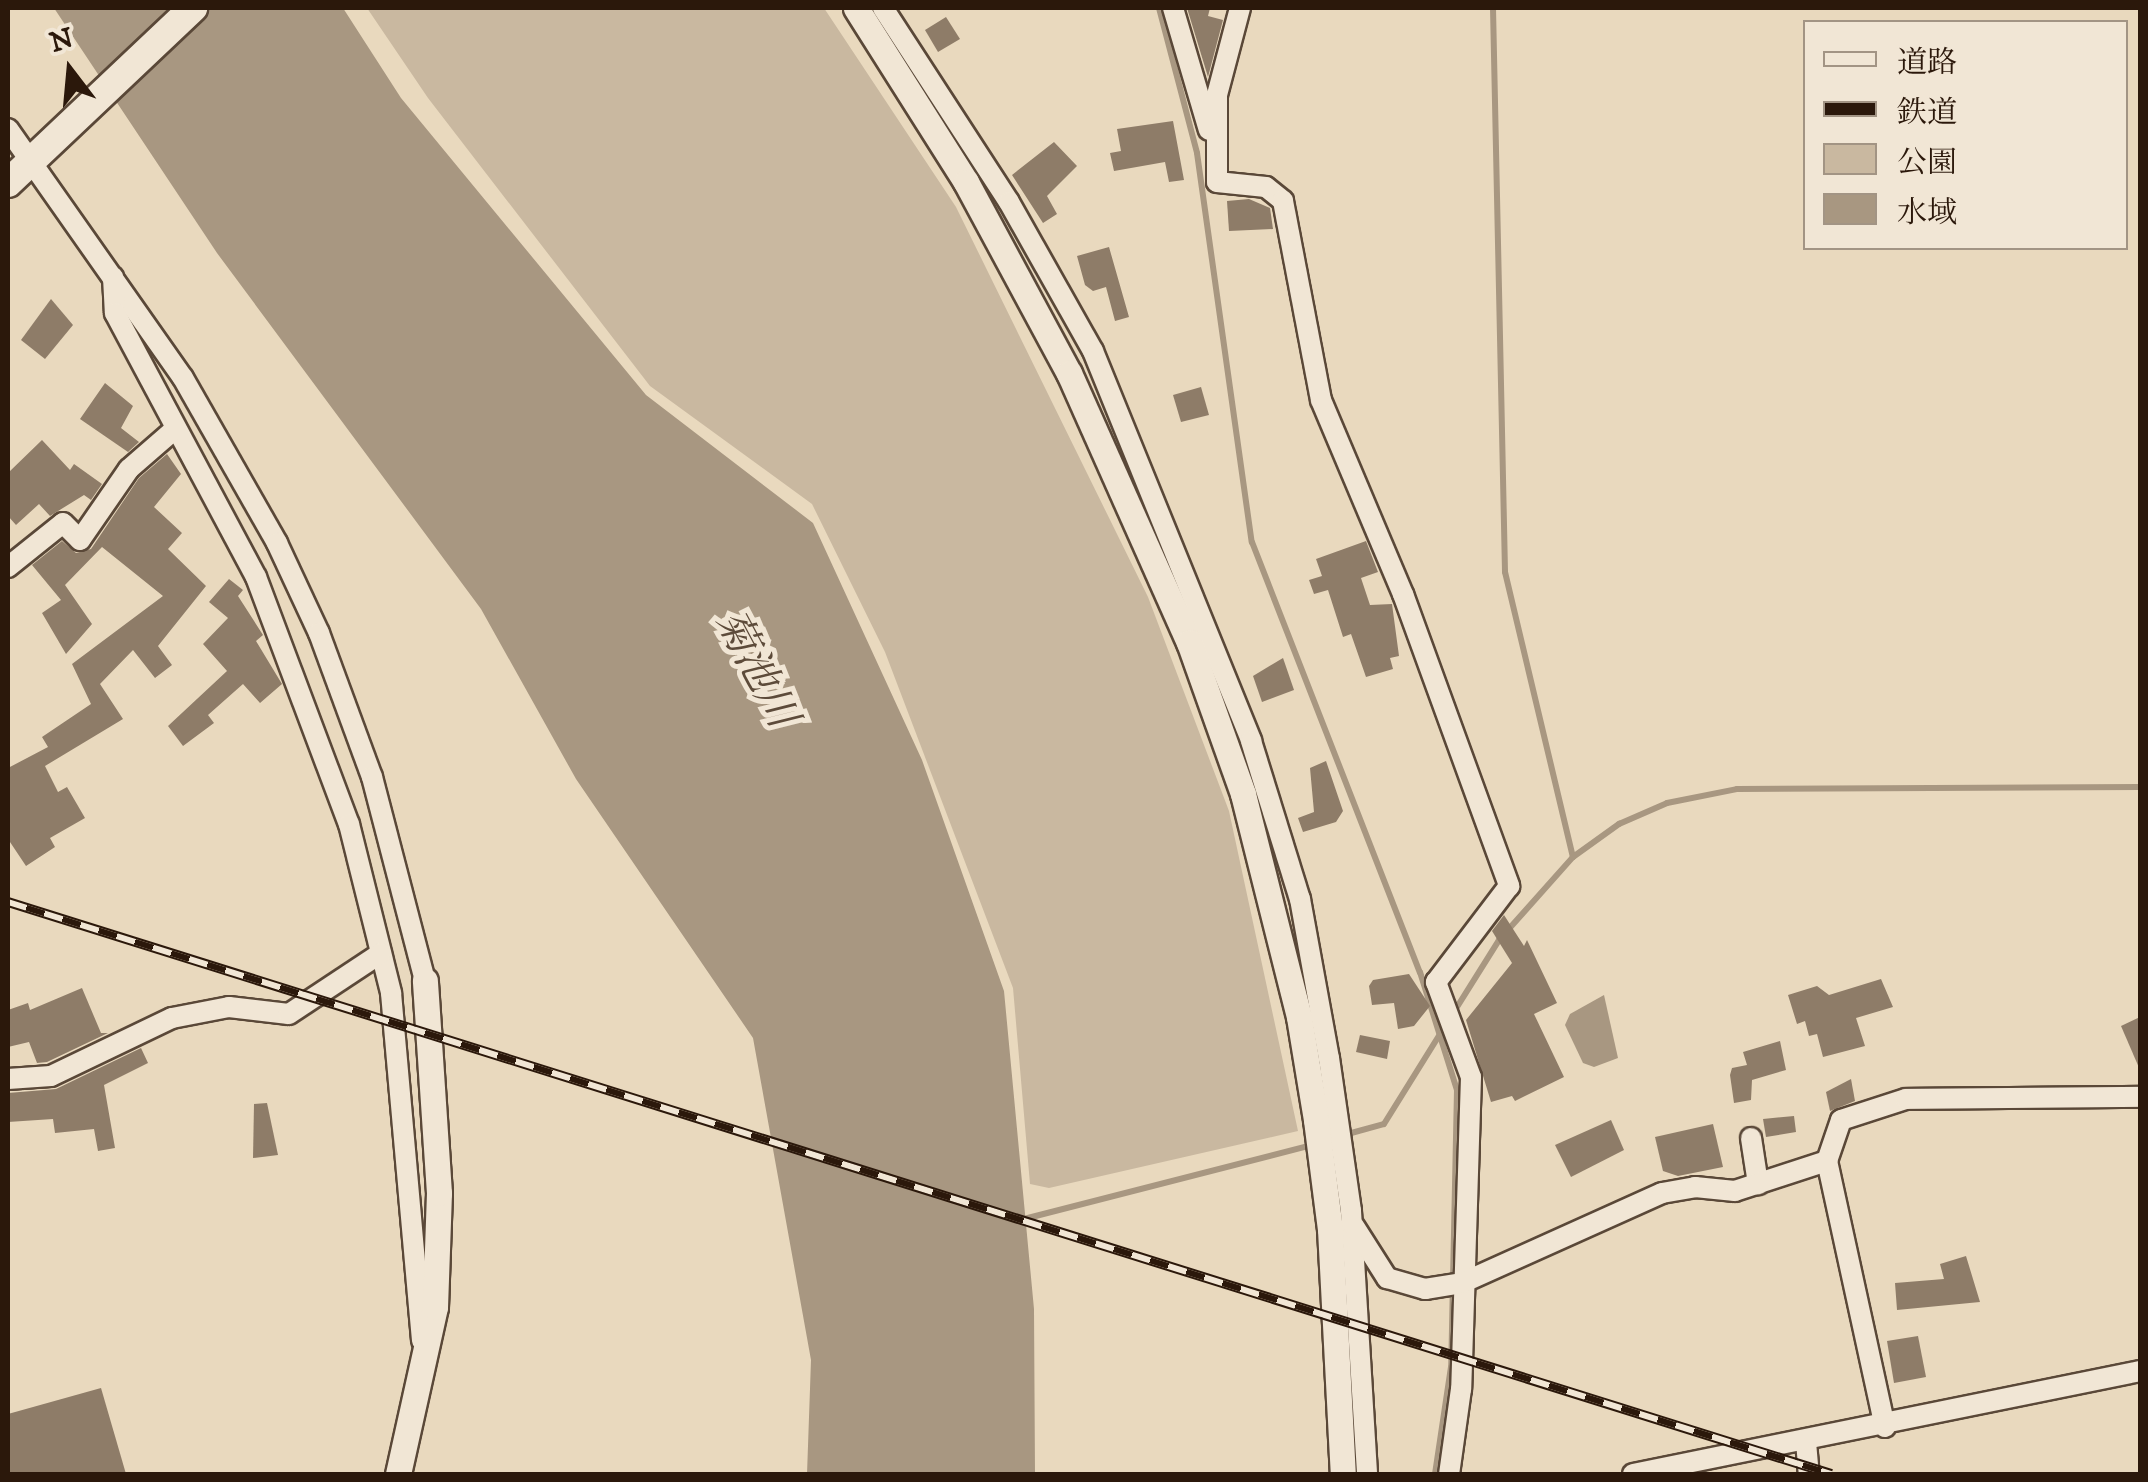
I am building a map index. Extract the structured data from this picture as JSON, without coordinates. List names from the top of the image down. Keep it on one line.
{"water":["菊池川"],"legend":["道路","鉄道","公園","水域"],"north":"top"}
